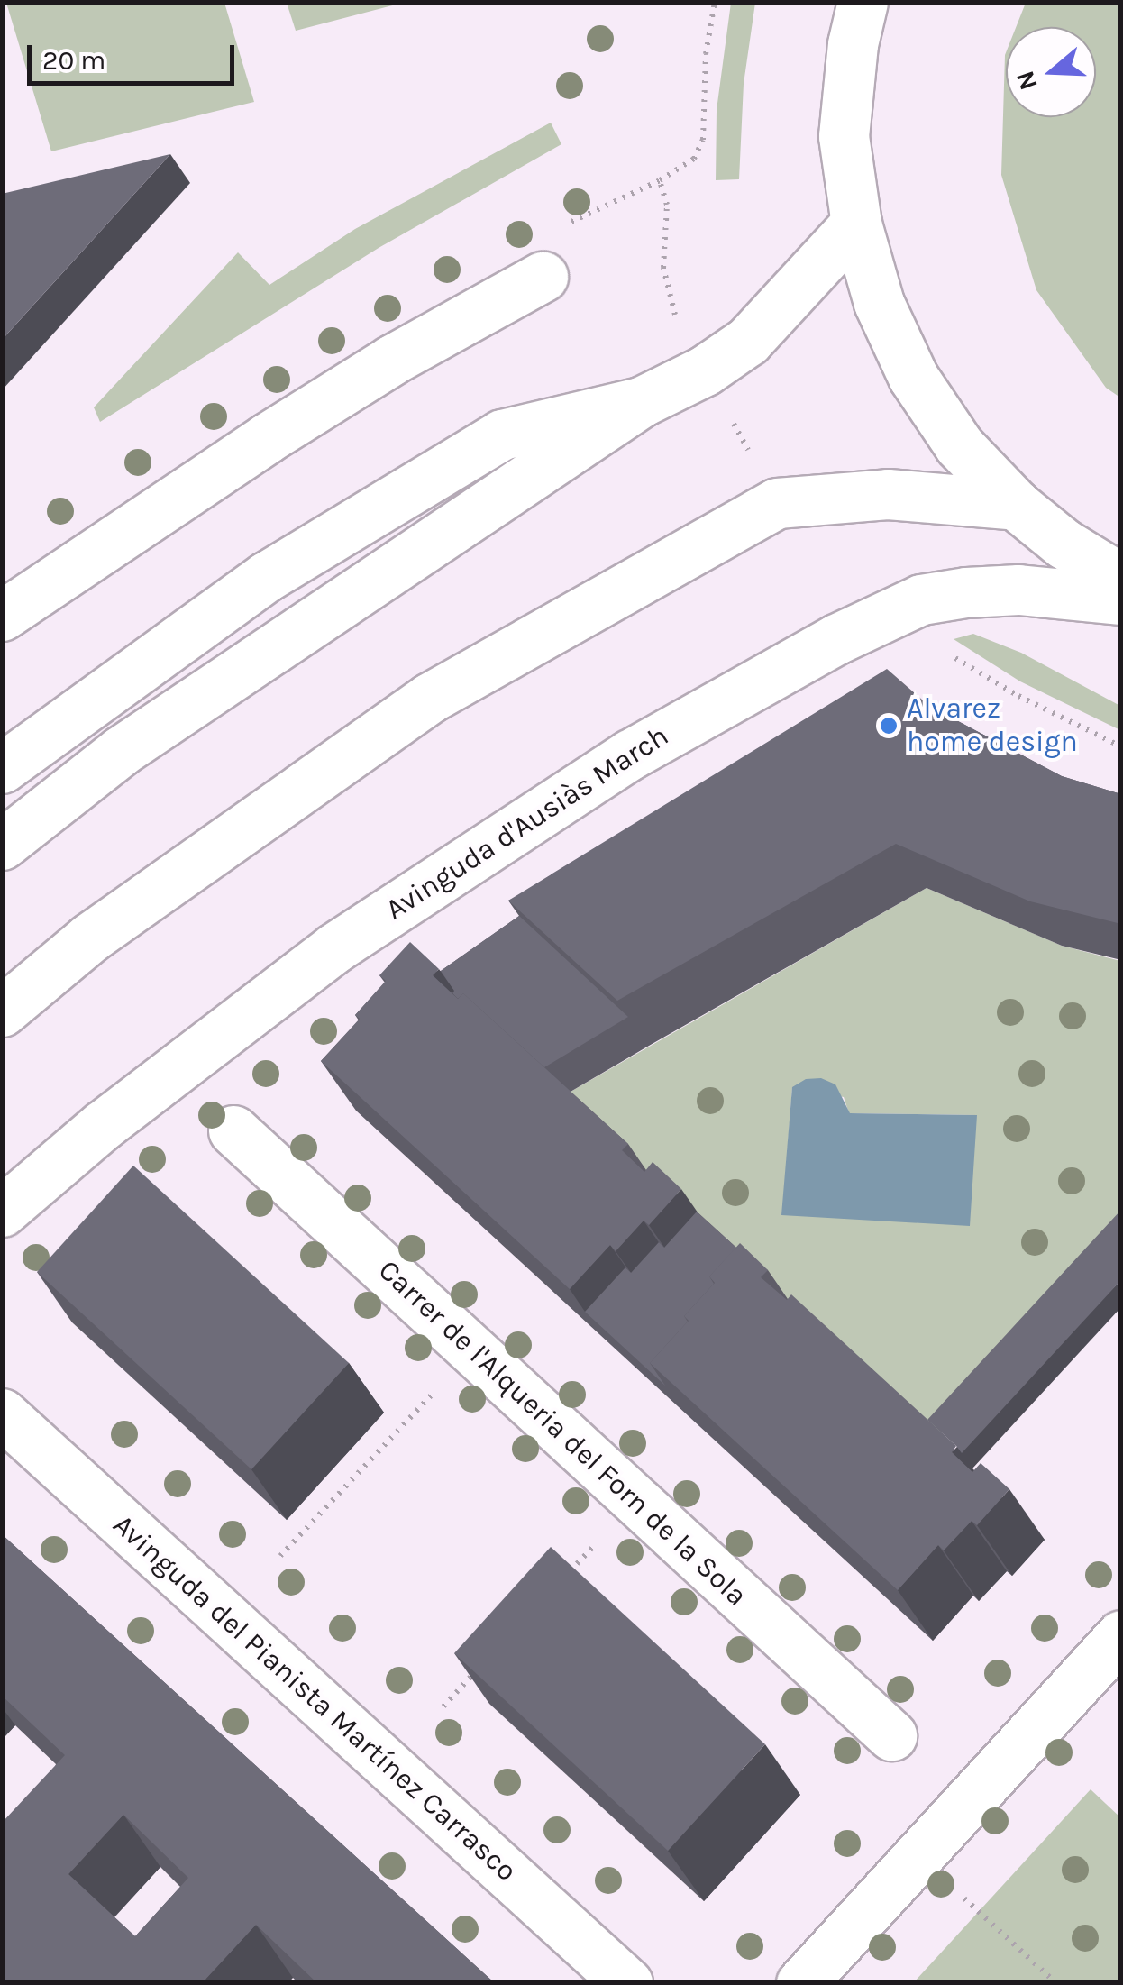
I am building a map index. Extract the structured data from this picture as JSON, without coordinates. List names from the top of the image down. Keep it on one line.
{"streets":{"main road":["Avinguda d'Ausiàs March","Carrer de l'Alqueria del Forn de la Sola","Avinguda del Pianista Martínez Carrasco"]},"places":["Alvarez home design"],"scale_bar":"20 m","north":"left"}
